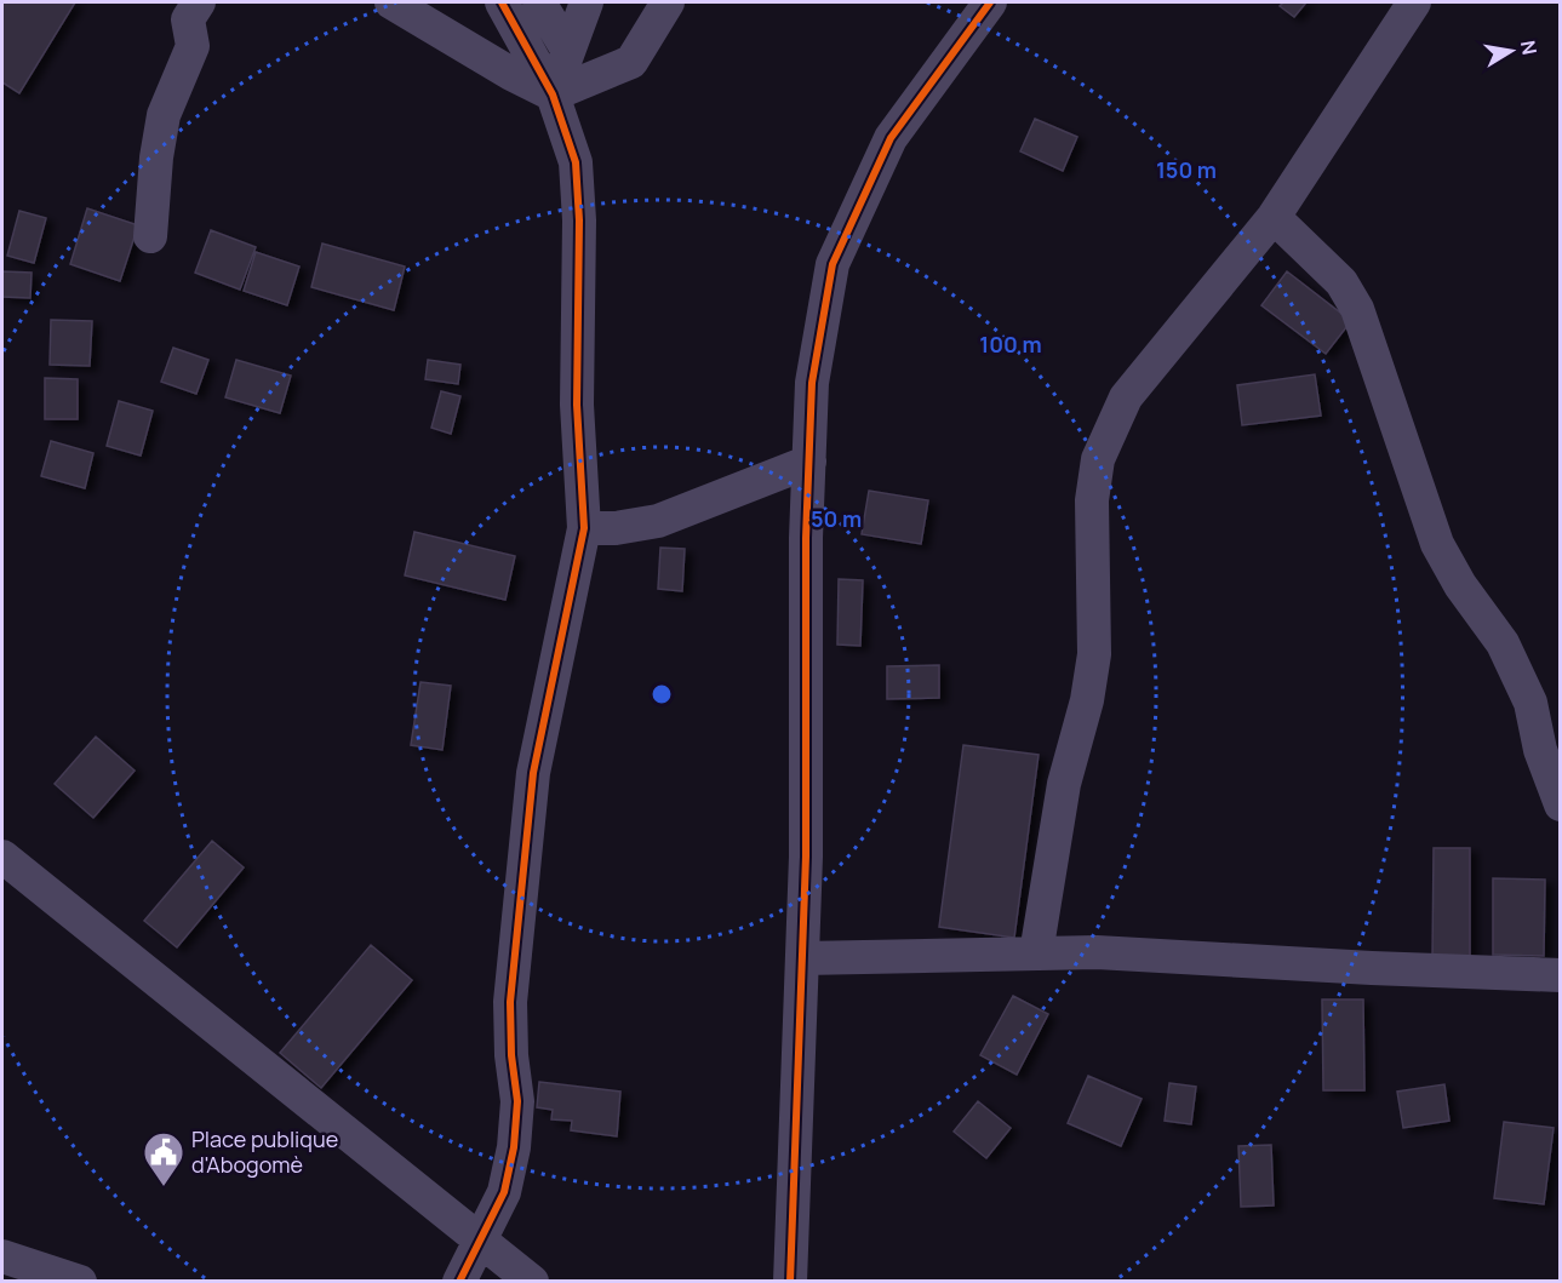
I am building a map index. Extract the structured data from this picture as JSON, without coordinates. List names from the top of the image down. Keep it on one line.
{"places":{"public building":["Place publique d'Abogomè"]},"north":"right","rings":["150 m","100 m","50 m"]}
